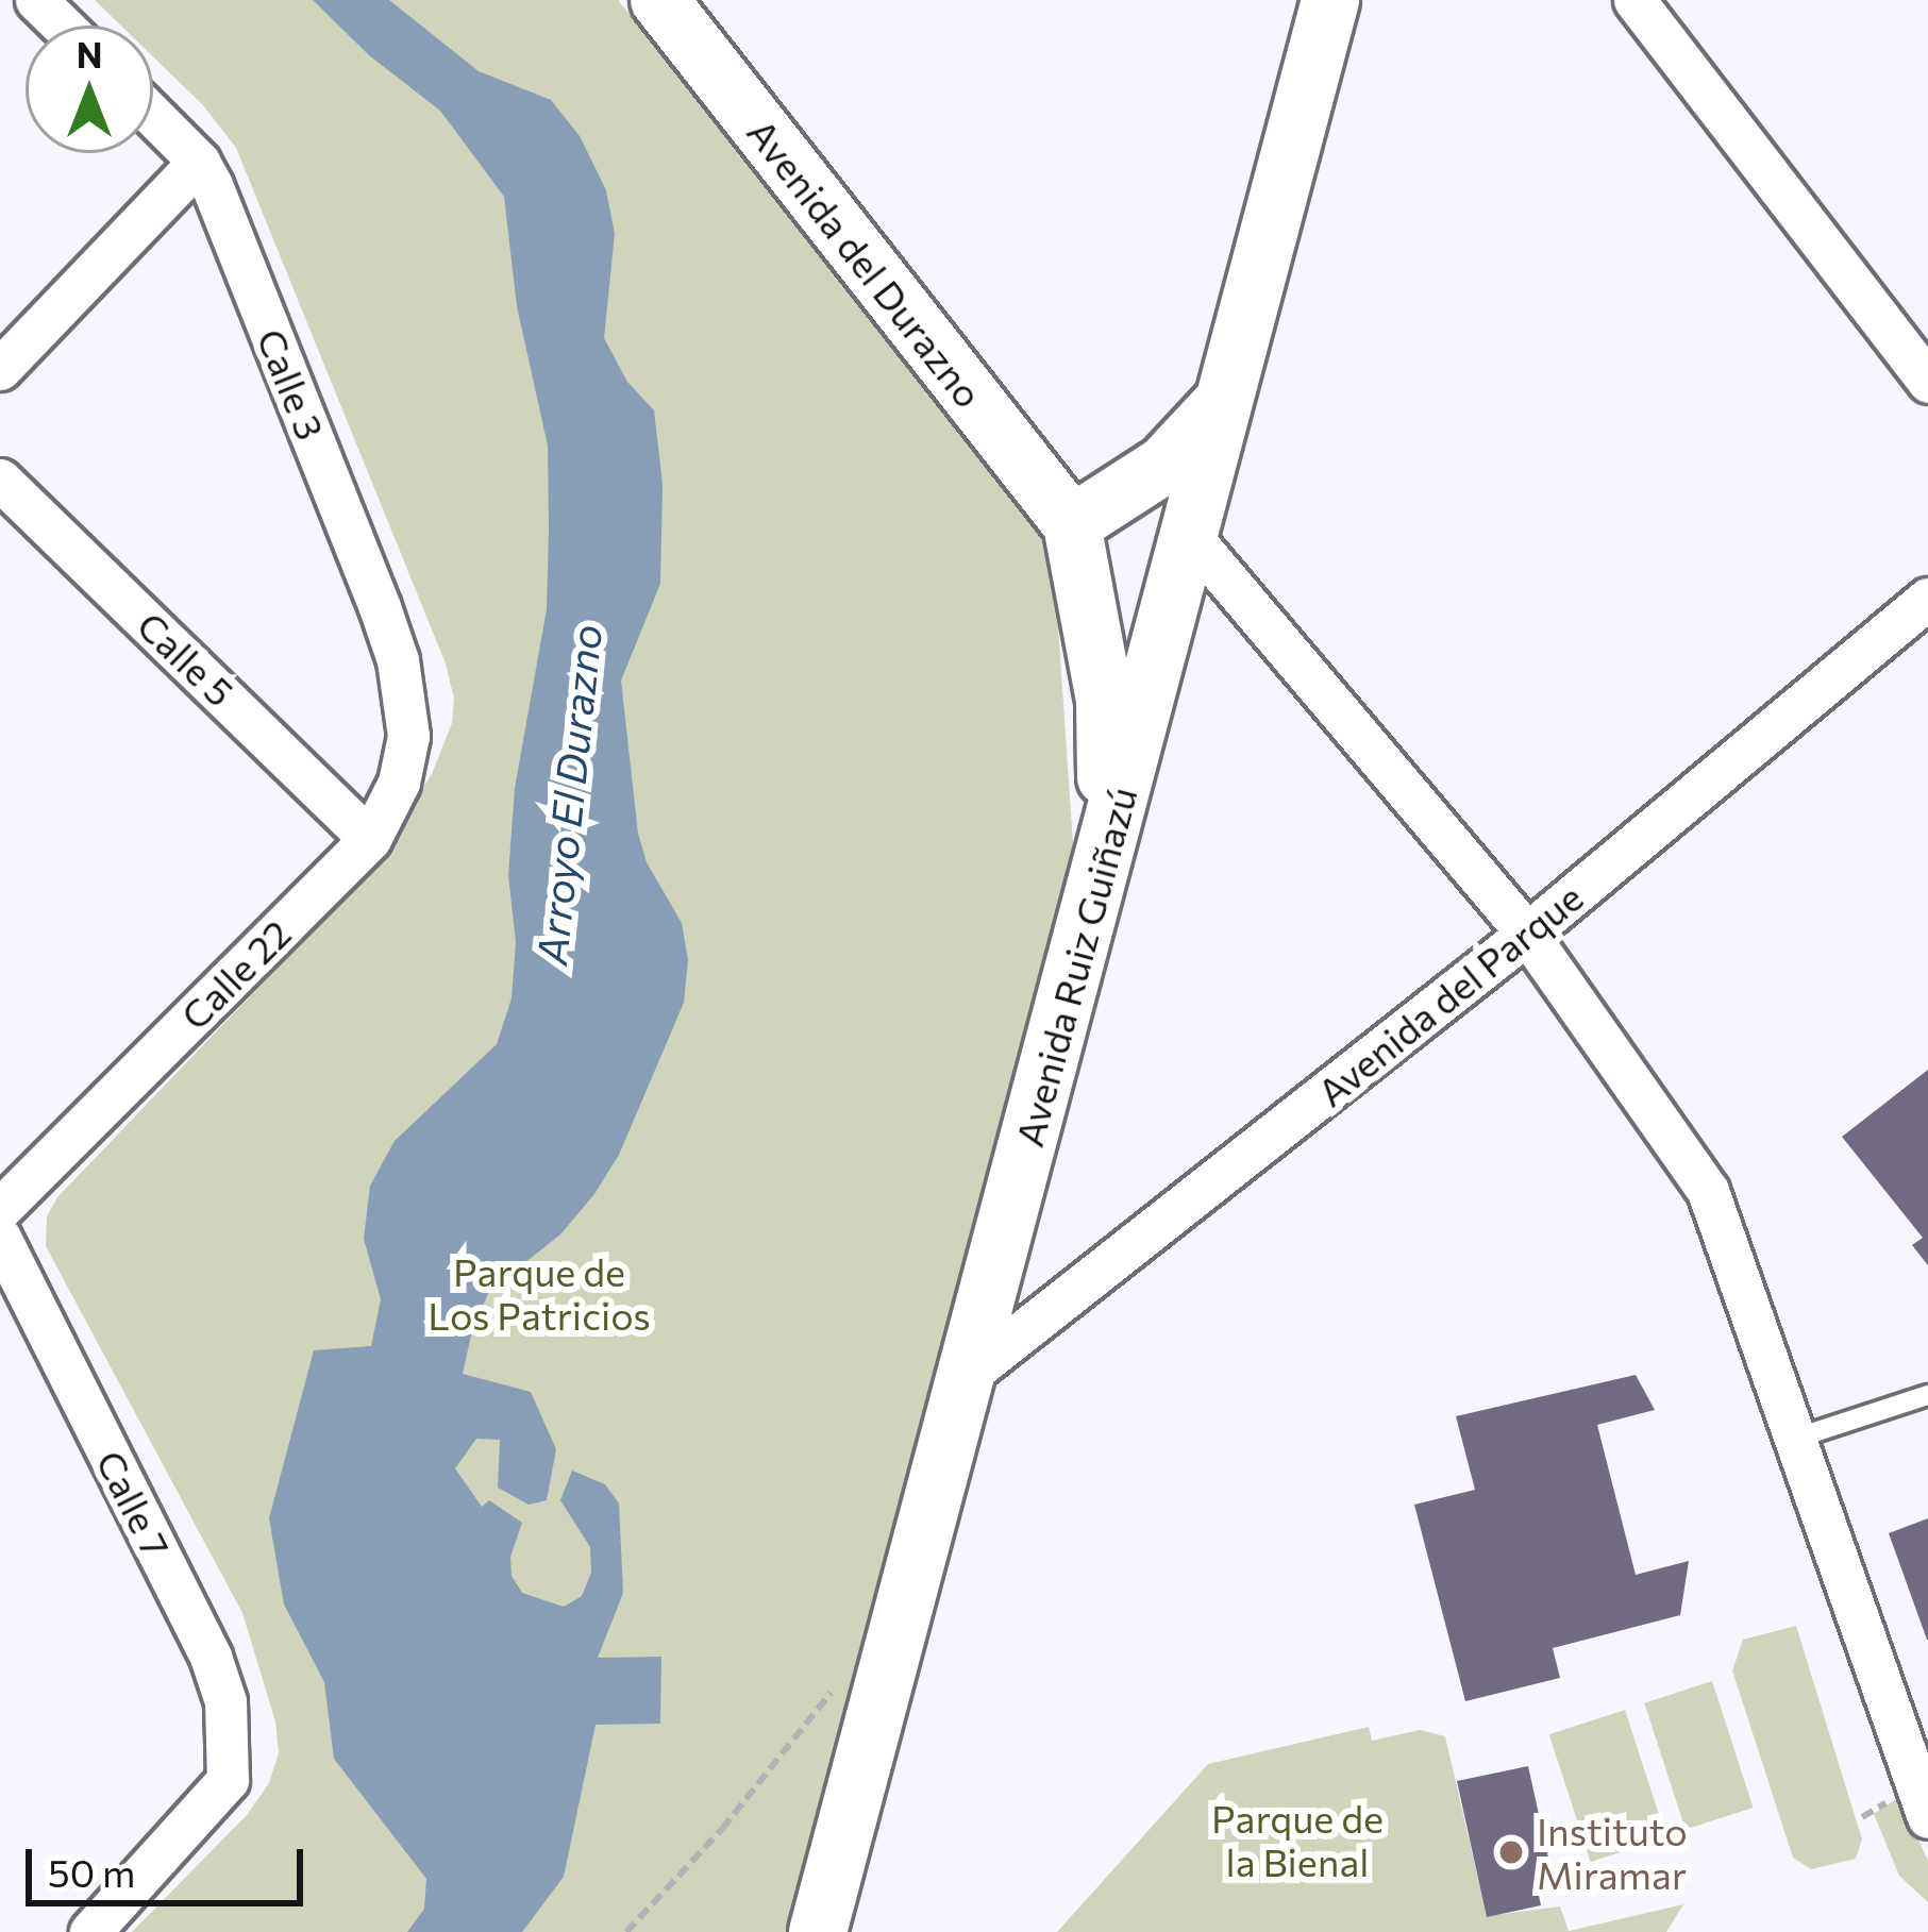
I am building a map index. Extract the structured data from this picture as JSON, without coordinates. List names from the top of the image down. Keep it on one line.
{"streets":{"main road":["Avenida del Durazno","Avenida Ruiz Guiñazú"],"street":["Calle 3","Calle 5","Calle 22","Avenida del Parque","Calle 7"]},"crossings":[["Calle 3","Calle 22"],["Calle 5","Calle 22"],["Avenida Ruiz Guiñazú","Avenida del Parque"]],"water":["Arroyo El Durazno"],"parks":["Parque de Los Patricios","Parque de la Bienal"],"places":["Instituto Miramar"],"scale_bar":"50 m","north":"top"}
